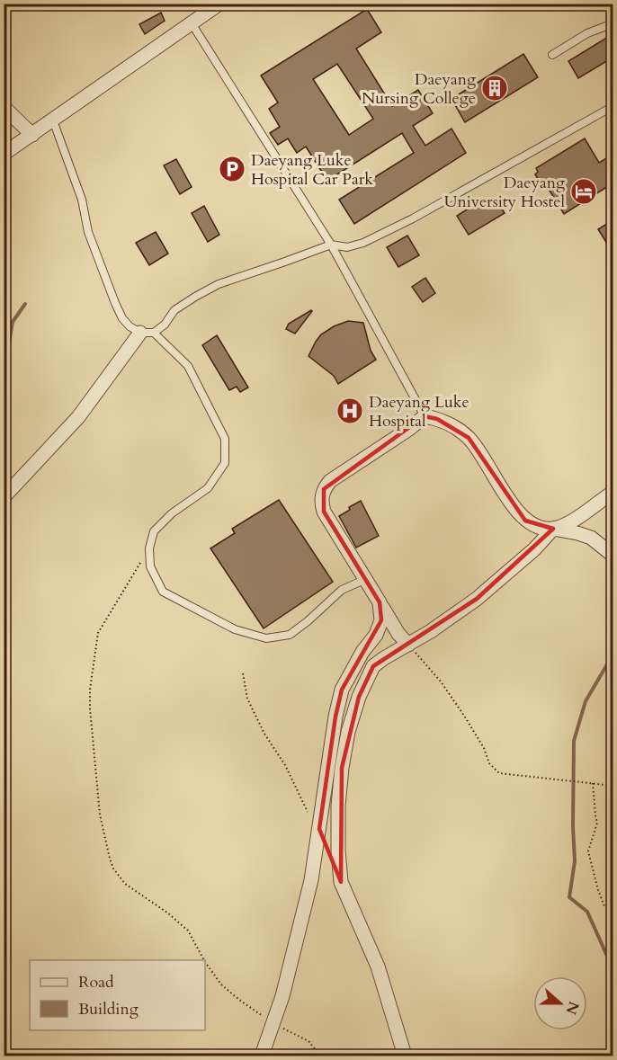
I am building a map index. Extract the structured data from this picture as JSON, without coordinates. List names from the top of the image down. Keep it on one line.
{"places":{"building":["Daeyang Nursing College"],"parking":["Daeyang Luke Hospital Car Park"],"hotel":["Daeyang University Hostel"],"hospital":["Daeyang Luke Hospital"]},"legend":["Road","Building"],"north":"right"}
